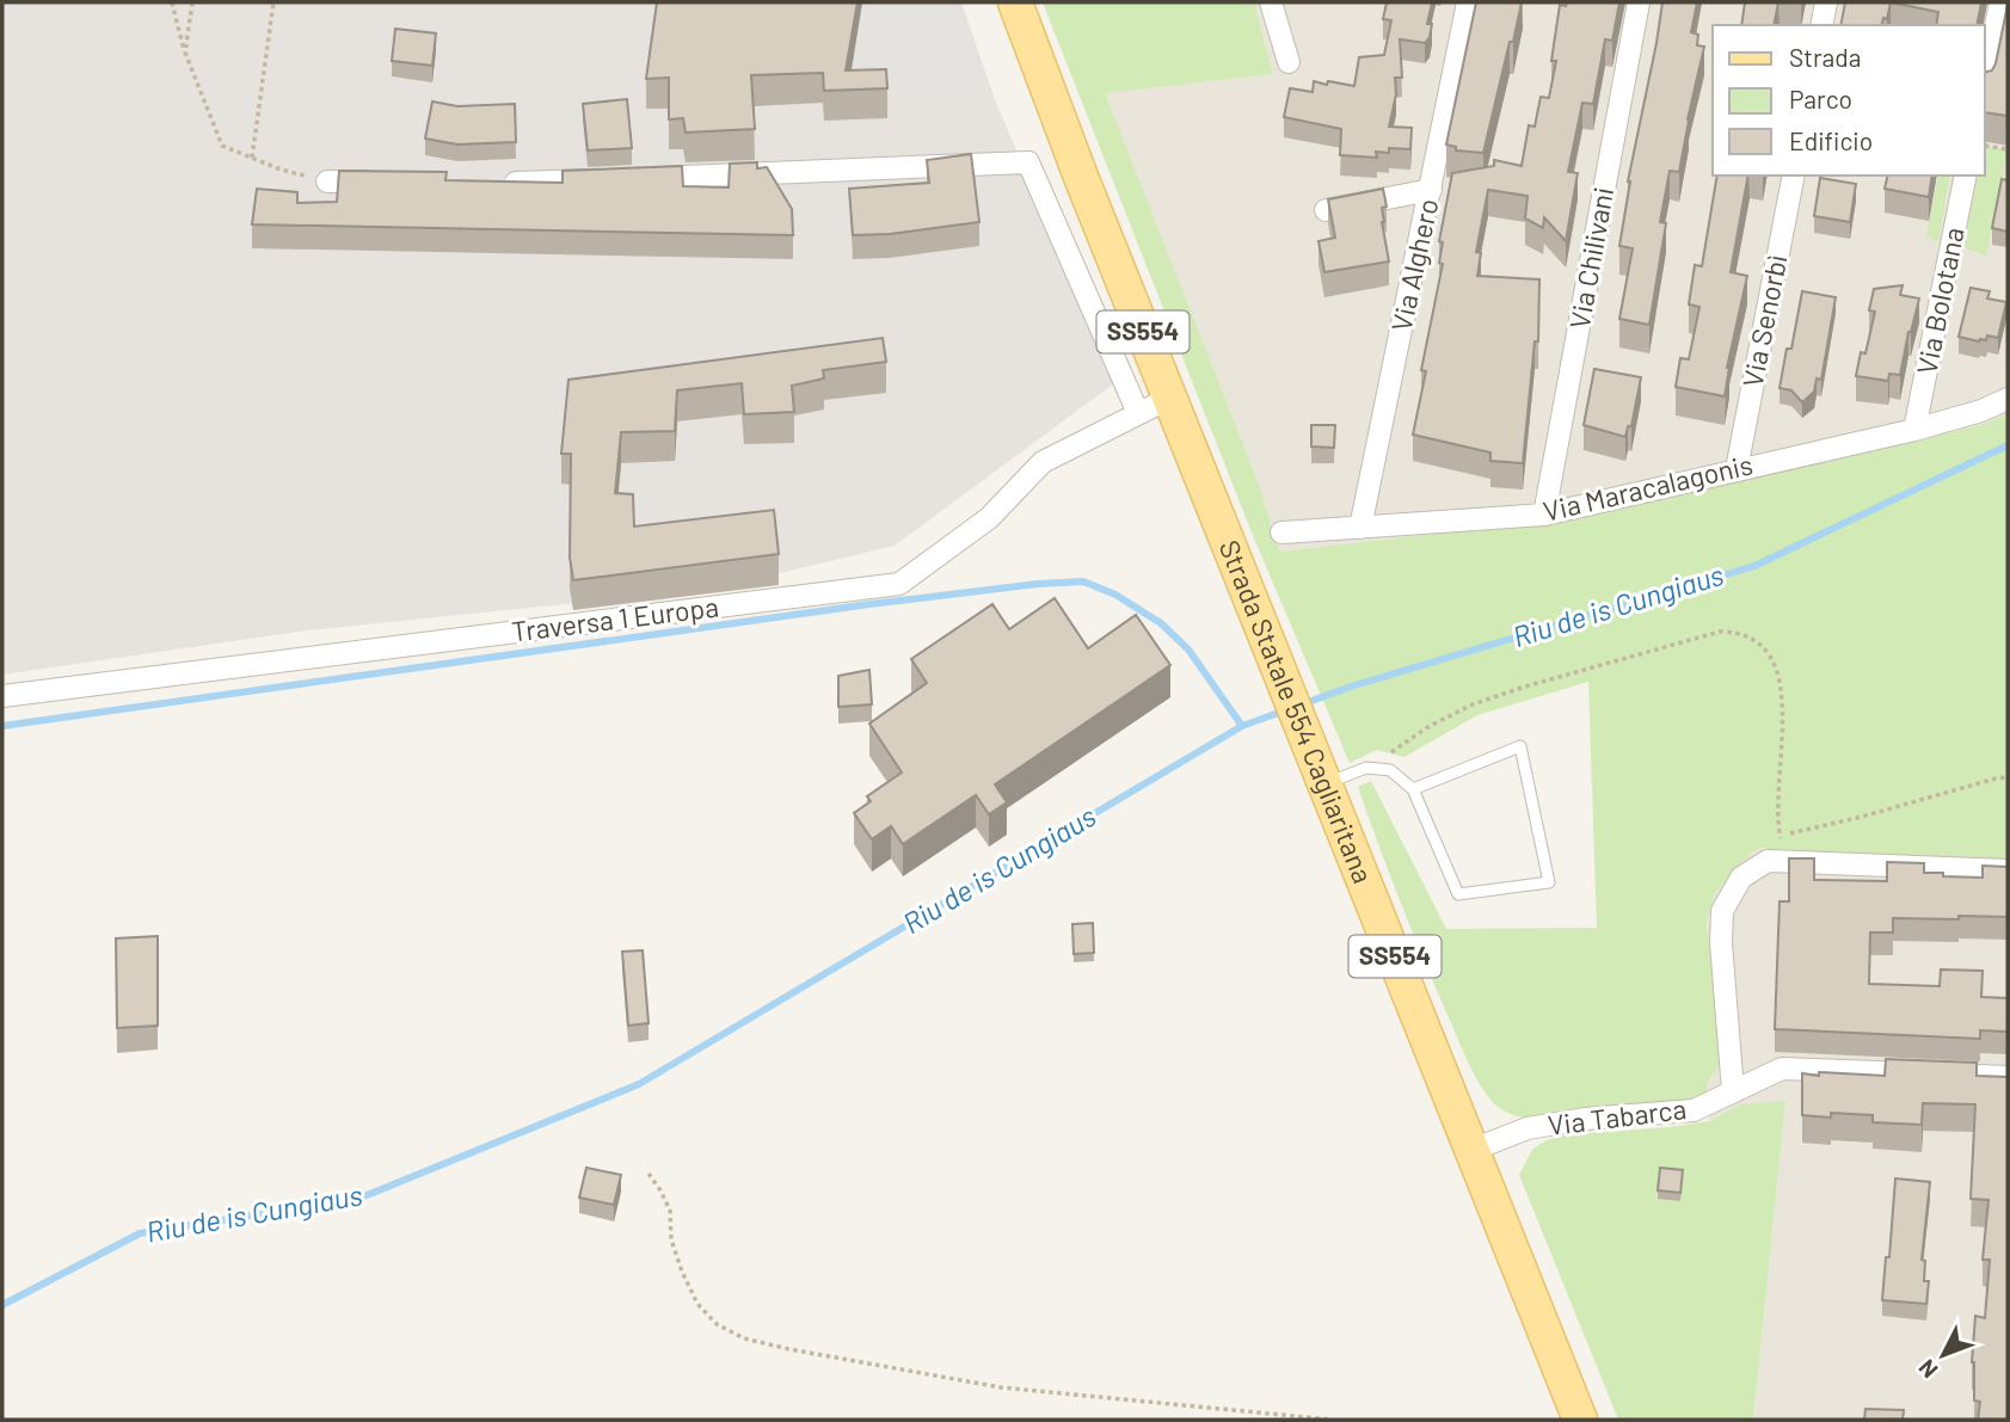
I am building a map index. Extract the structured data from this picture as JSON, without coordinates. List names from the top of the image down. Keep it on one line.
{"streets":{"main road":["SS554","Strada Statale 554 Cagliaritana"],"street":["Via Chilivani","Via Alghero","Via Bolotana","Via Senorbì","Via Maracalagonis","Traversa 1 Europa","Via Tabarca"]},"crossings":[["Via Chilivani","Via Maracalagonis"],["Via Alghero","Via Maracalagonis"],["Via Bolotana","Via Maracalagonis"],["Via Senorbì","Via Maracalagonis"],["Traversa 1 Europa","Strada Statale 554 Cagliaritana"],["Strada Statale 554 Cagliaritana","Via Tabarca"]],"water":["Riu de is Cungiaus"],"legend":["Strada","Parco","Edificio"],"north":"bottom left"}
